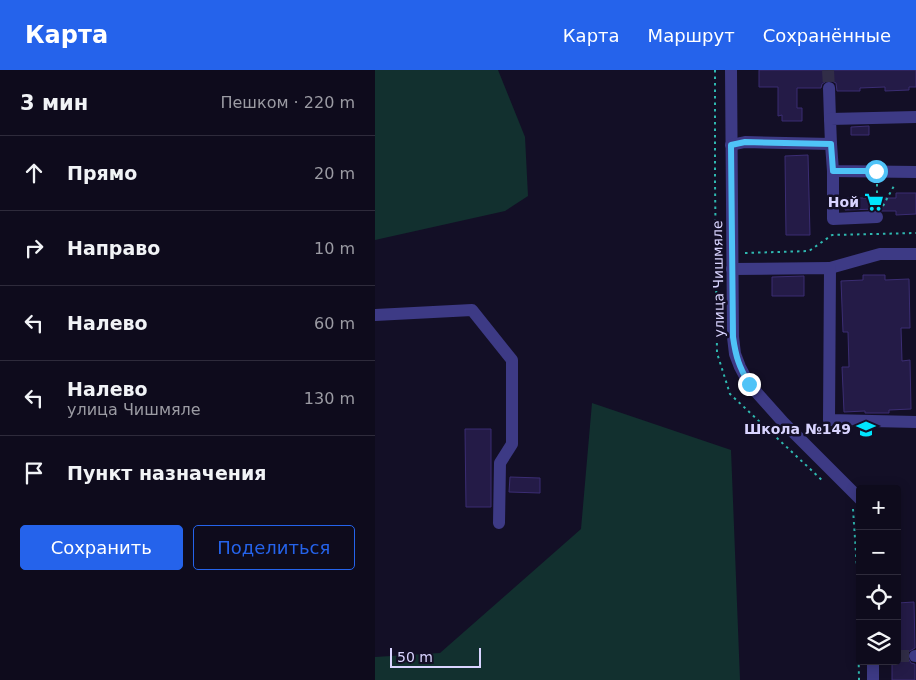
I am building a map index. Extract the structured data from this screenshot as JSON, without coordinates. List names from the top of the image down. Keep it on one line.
{"streets":{"street":["улица Чишмяле"]},"places":{"supermarket":["Ной"],"school or university":["Школа №149"]},"scale_bar":"50 m","page":{"header":"Карта","nav":["Карта","Маршрут","Сохранённые"],"heading":["3 мин","Пешком · 220 m"],"list":[["Прямо","20 m"],["Направо","10 m"],["Налево","60 m"],["Налево","улица Чишмяле","130 m"],"Пункт назначения"],"map_buttons":["+","−"],"buttons":["Сохранить","Поделиться"],"scale":"50 m"}}
